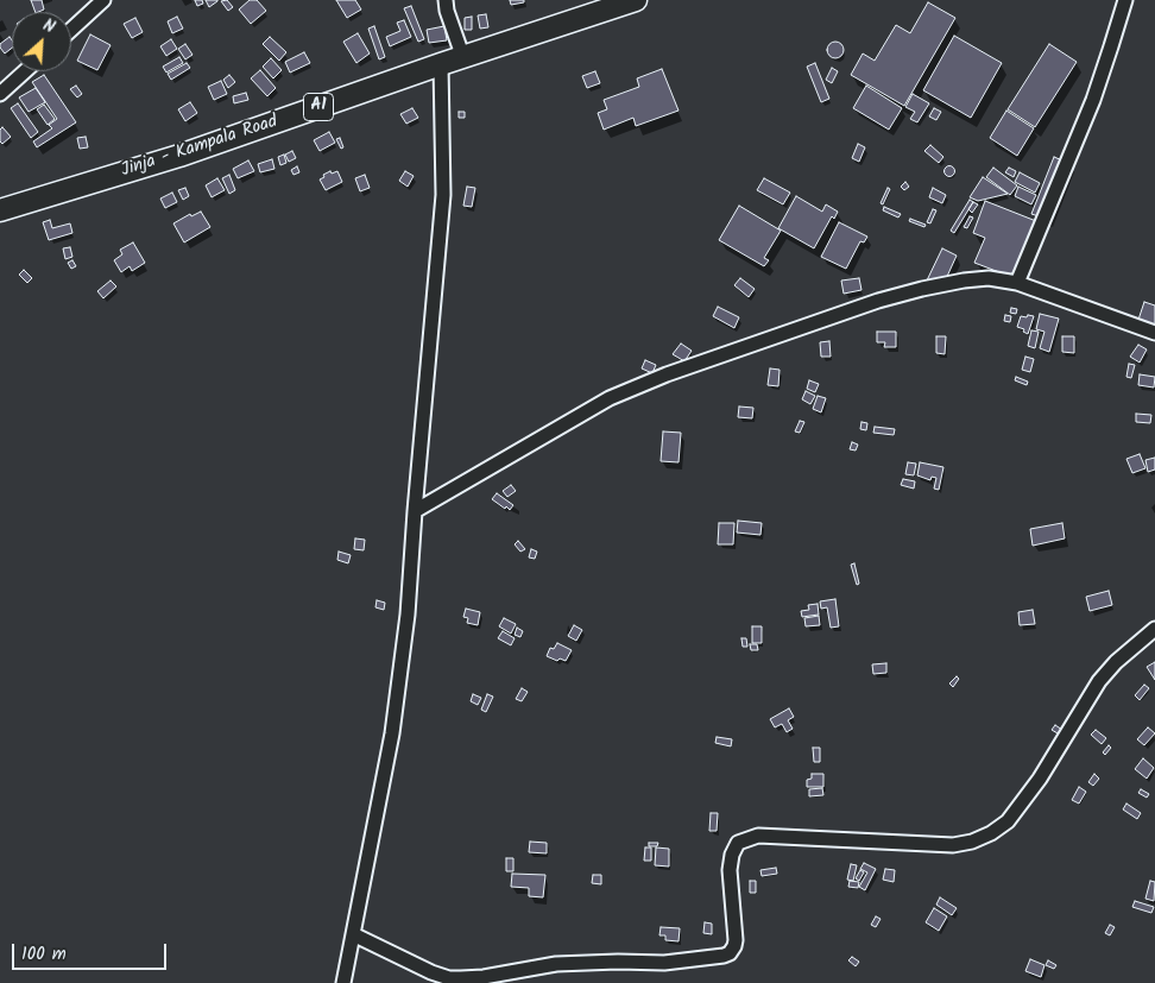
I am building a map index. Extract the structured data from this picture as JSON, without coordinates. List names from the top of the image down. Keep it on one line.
{"streets":{"highway":["A1","Jinja - Kampala Road"]},"scale_bar":"100 m","north":"top right"}
